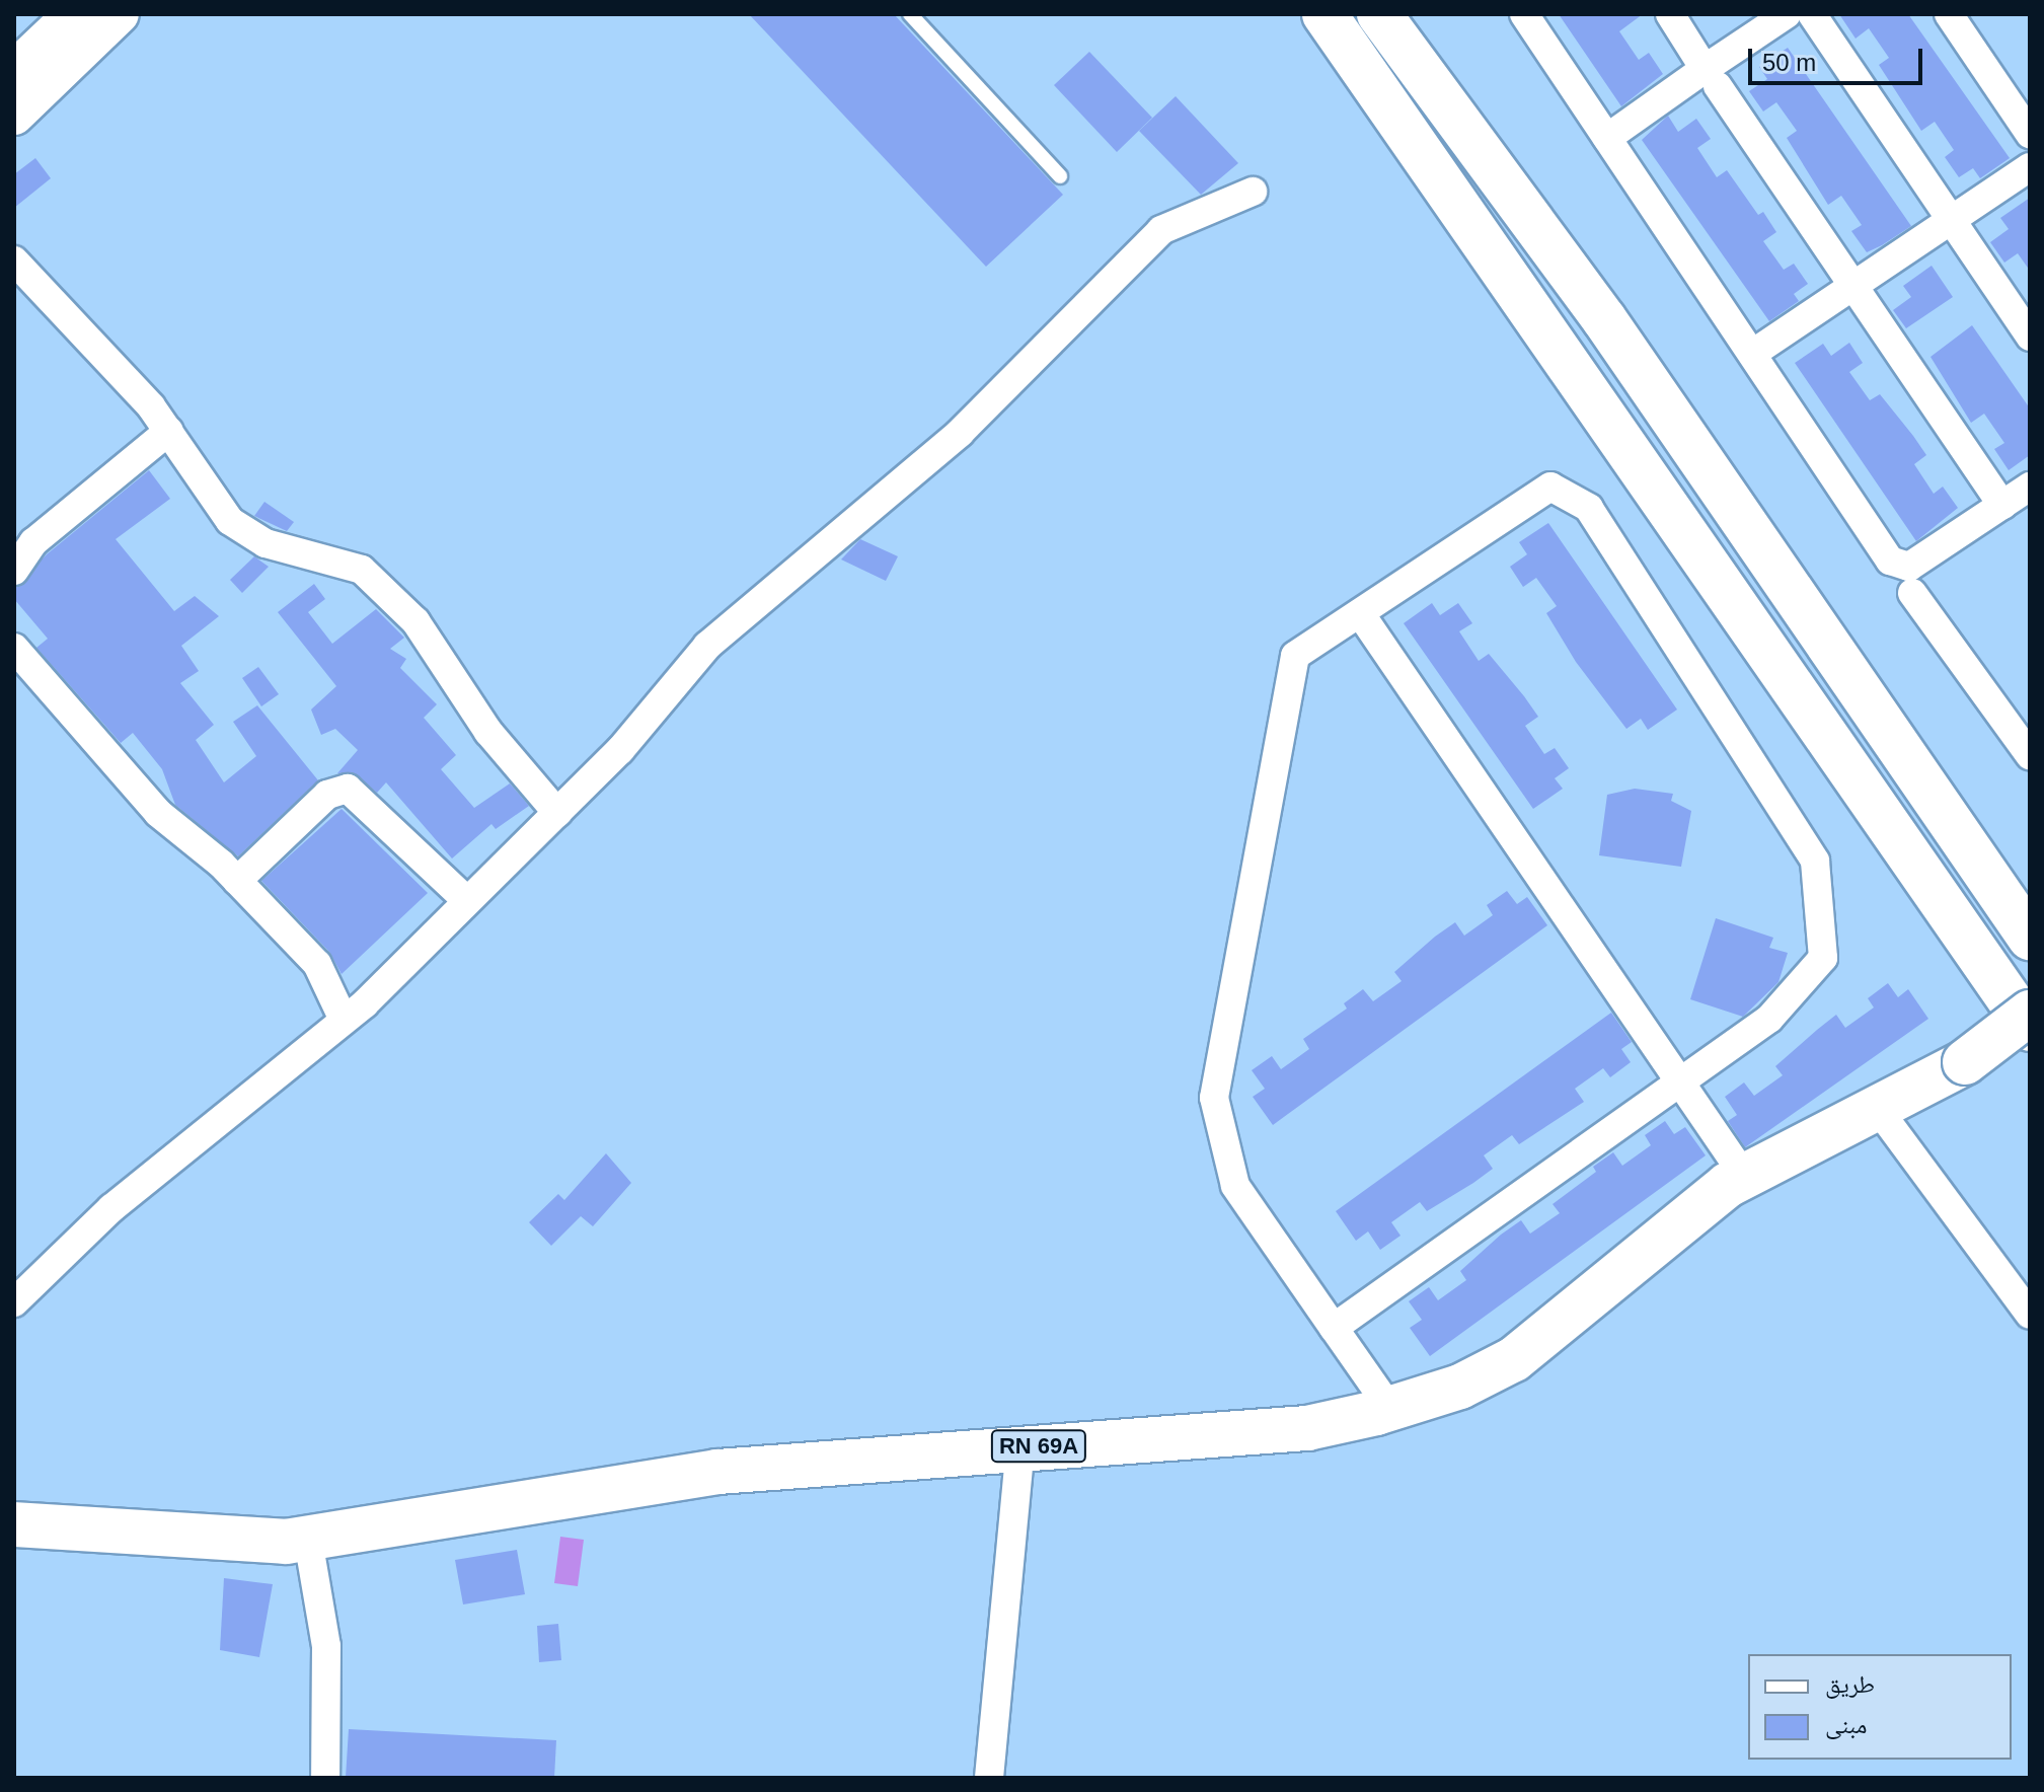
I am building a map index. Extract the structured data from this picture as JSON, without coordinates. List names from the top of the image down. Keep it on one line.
{"streets":{"main road":["RN 69A"]},"legend":["طريق","مبنى"],"scale_bar":"50 m"}
